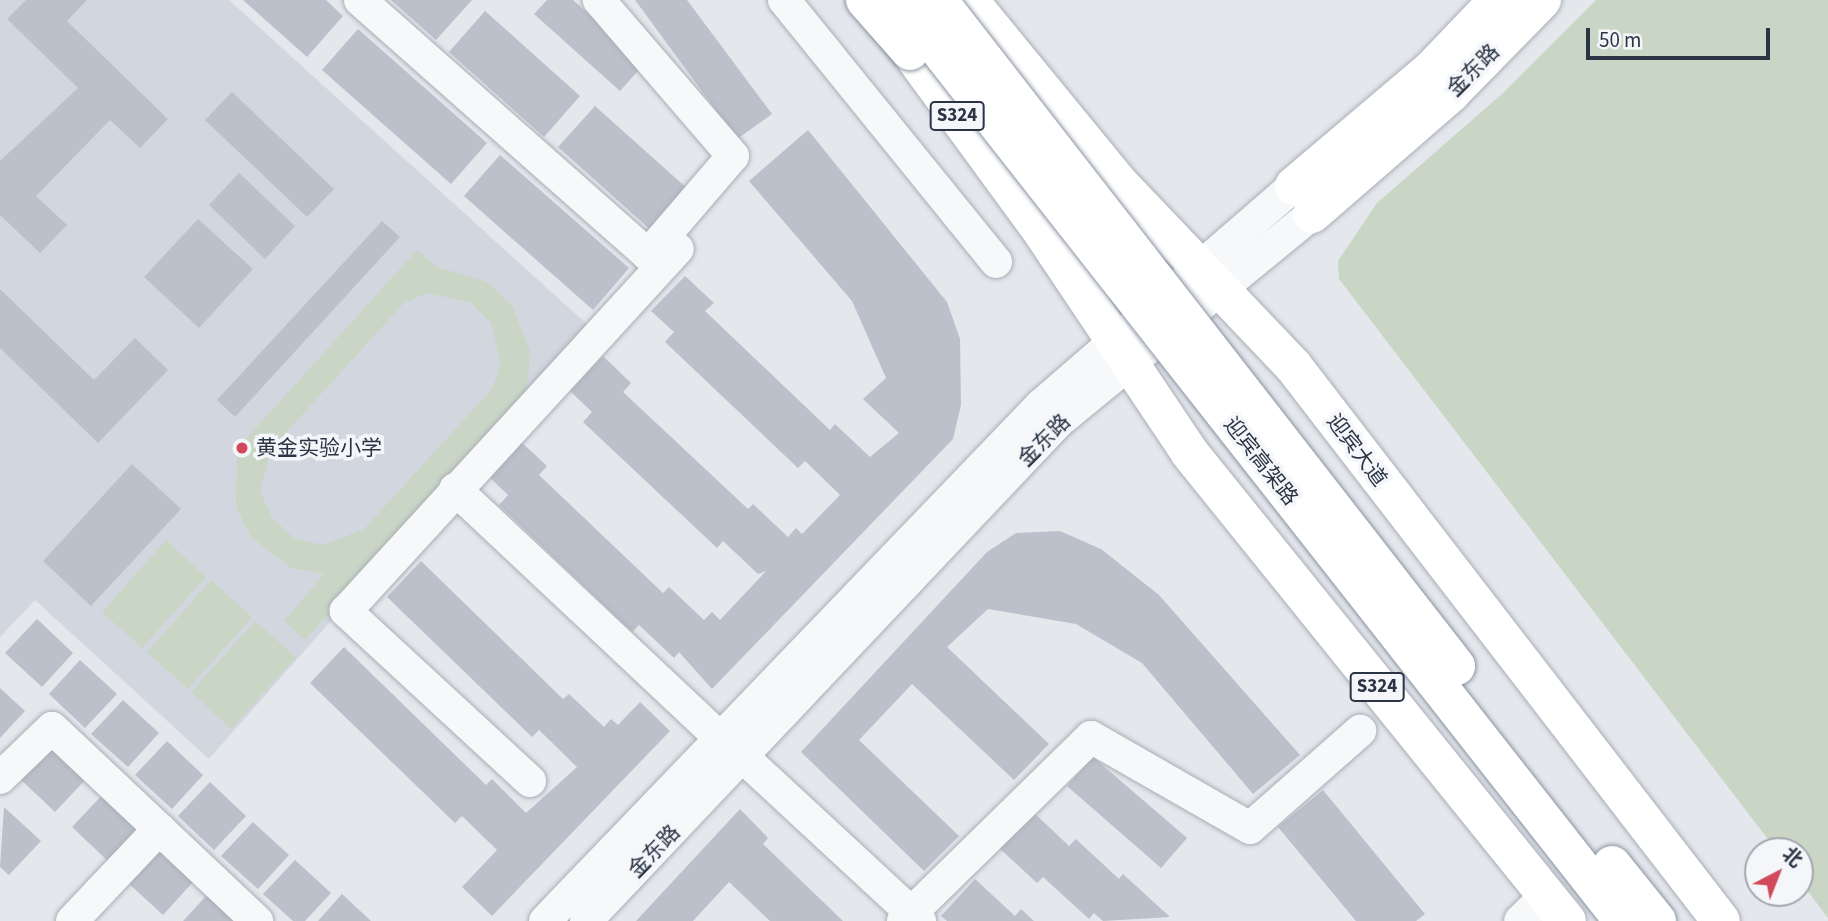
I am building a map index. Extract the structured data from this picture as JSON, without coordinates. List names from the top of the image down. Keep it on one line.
{"streets":{"main road":["金东路","S324","迎宾大道","迎宾高架路"]},"crossings":[["金东路","S324"],["金东路","迎宾大道"]],"places":["黄金实验小学"],"scale_bar":"50 m","north":"top right"}
